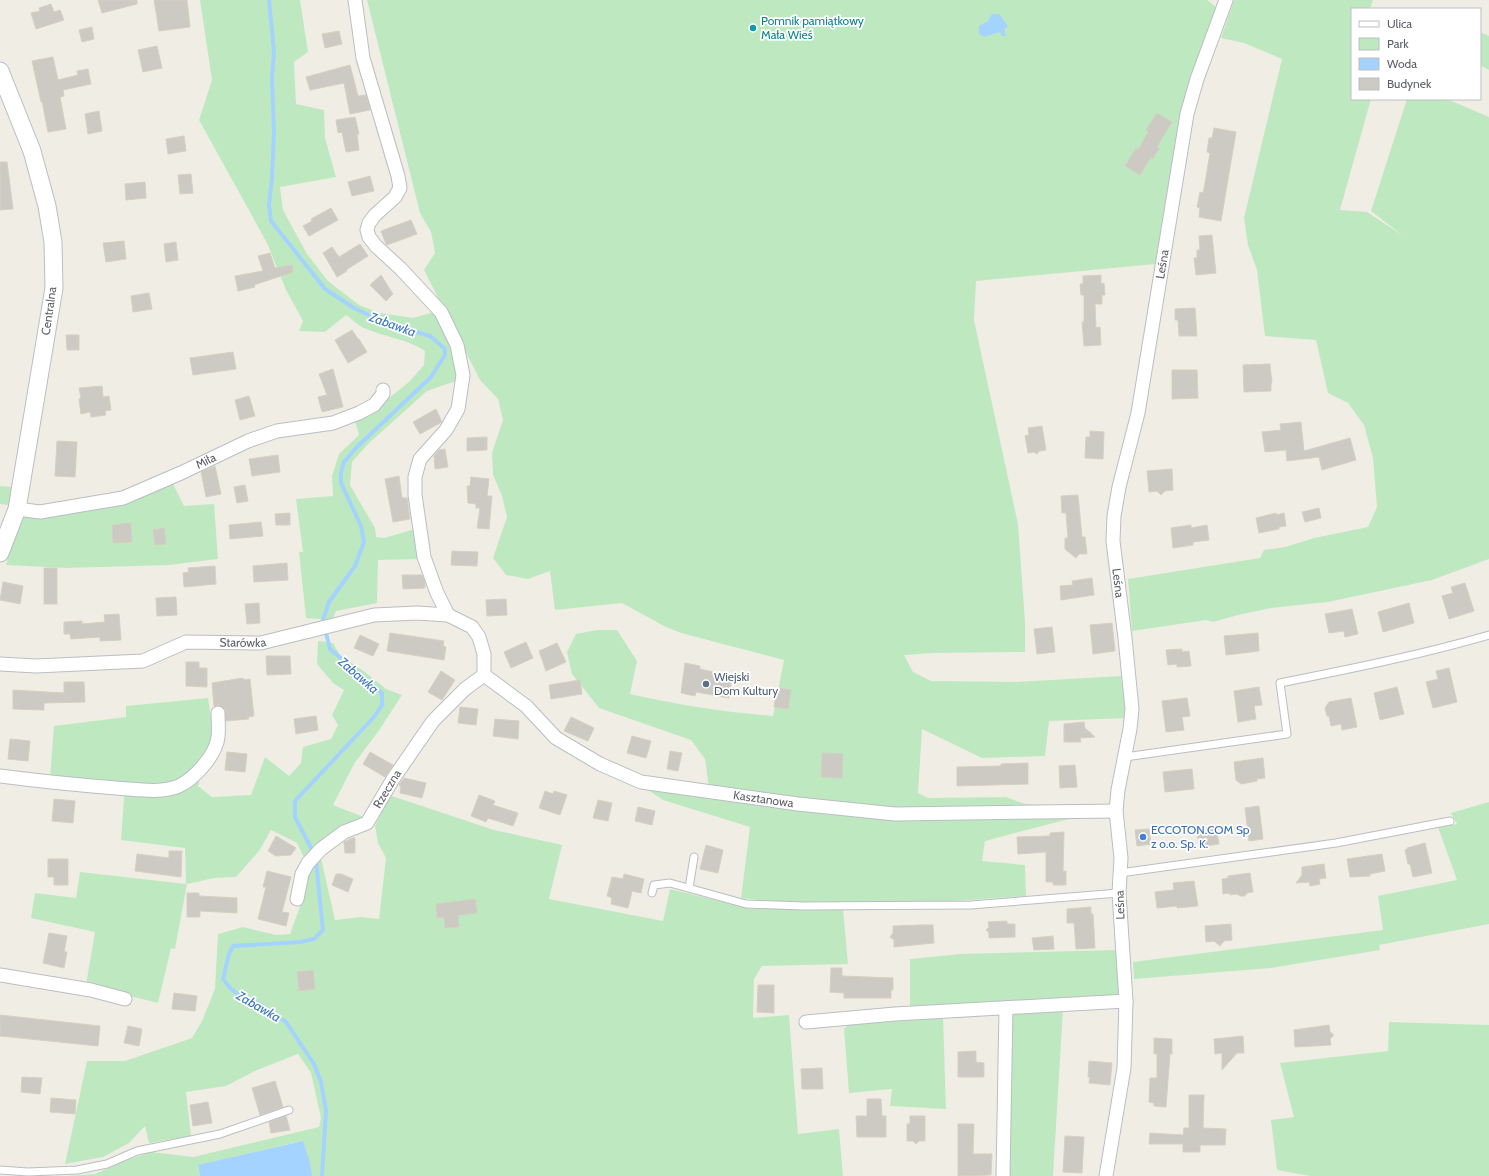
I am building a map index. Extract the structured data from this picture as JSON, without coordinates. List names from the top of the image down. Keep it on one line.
{"streets":{"street":["Leśna","Centralna","Miła","Starówka","Rzeczna","Kasztanowa"]},"crossings":[["Leśna","Kasztanowa"],["Centralna","Miła"],["Starówka","Rzeczna"],["Starówka","Kasztanowa"],["Rzeczna","Kasztanowa"]],"water":["Zabawka"],"places":["Pomnik pamiątkowy Mała Wieś","Wiejski Dom Kultury","ECCOTON.COM Sp z o.o. Sp. K."],"legend":["Ulica","Park","Woda","Budynek"]}
